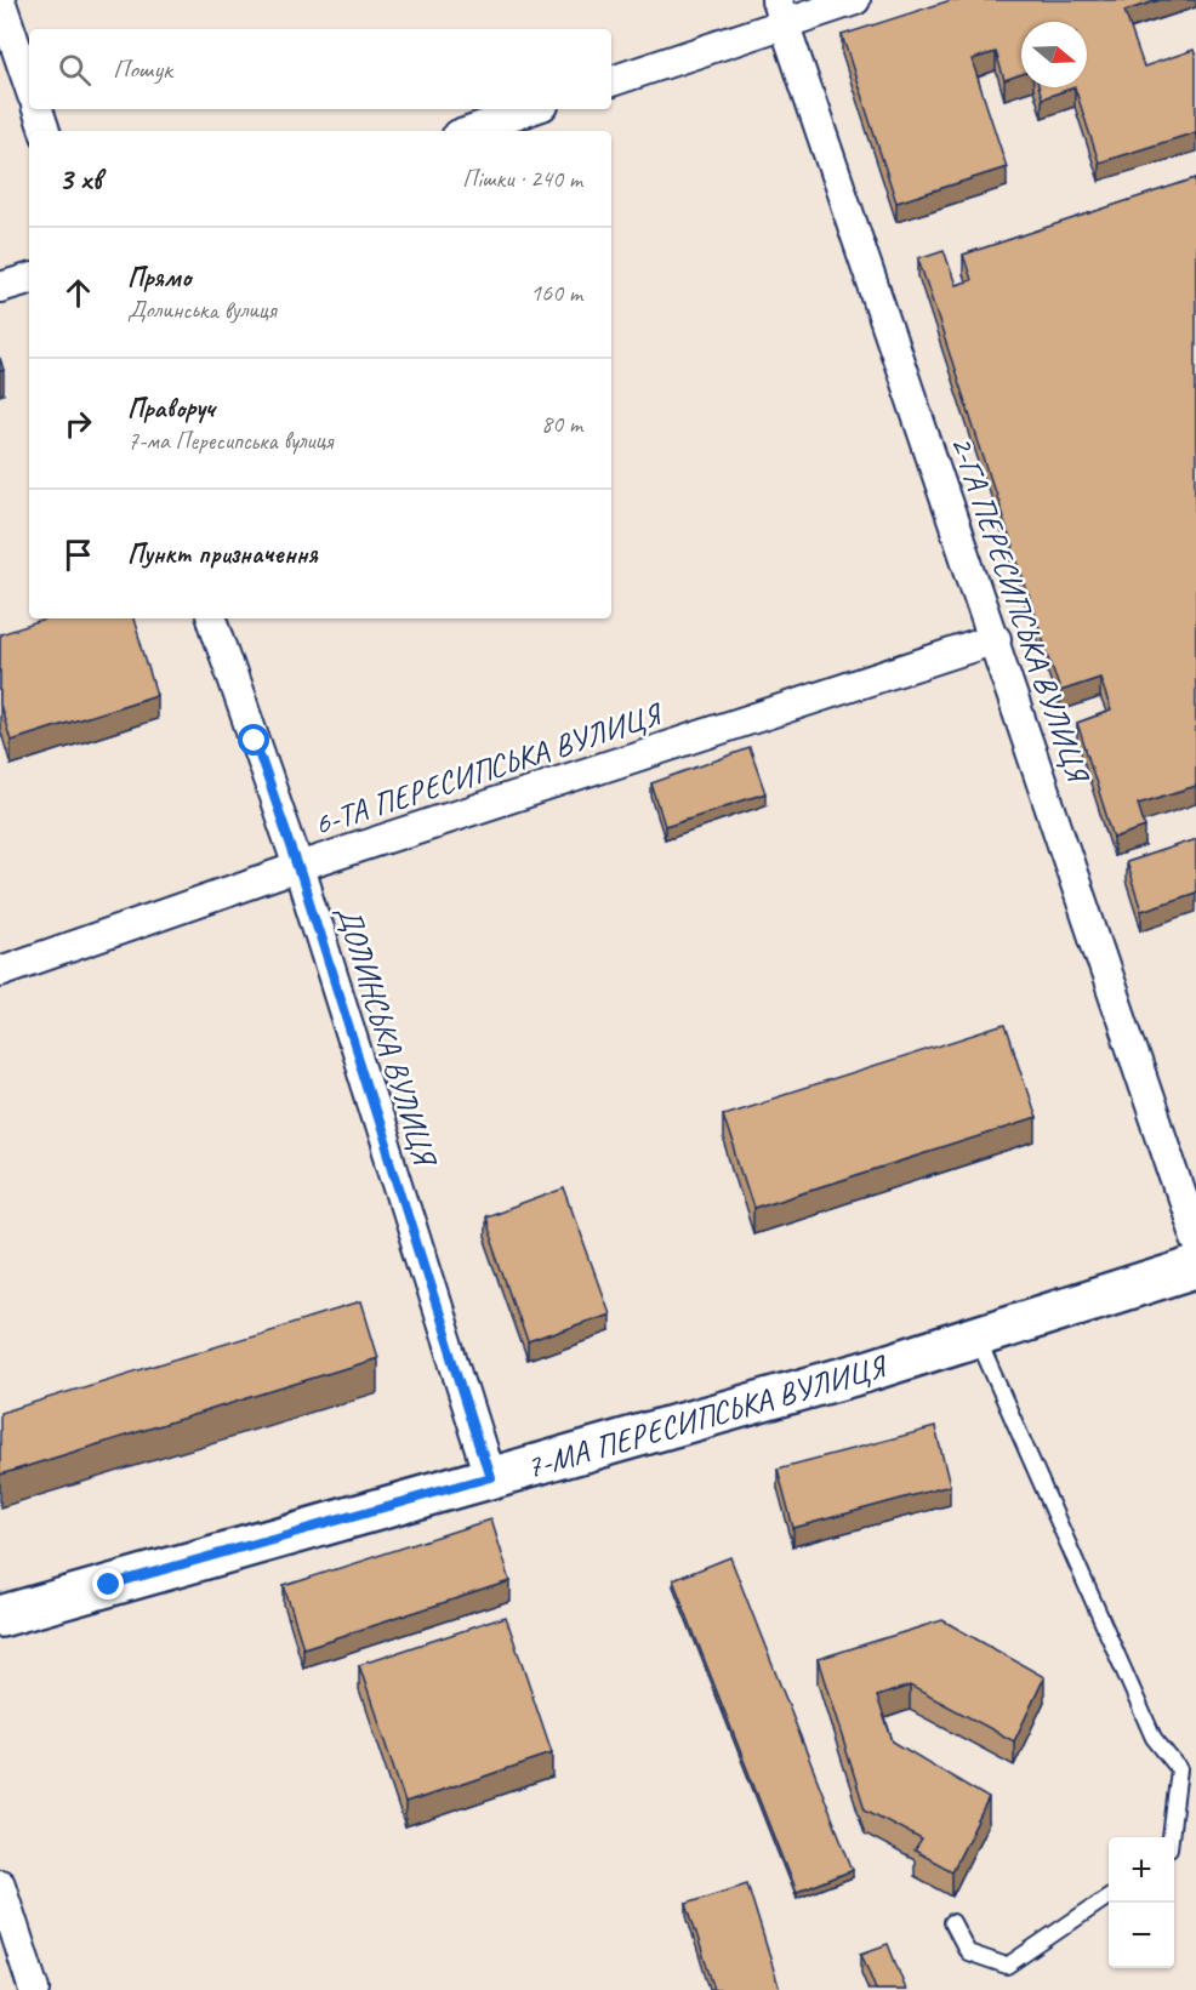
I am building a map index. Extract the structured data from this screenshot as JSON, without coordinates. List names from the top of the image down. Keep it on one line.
{"streets":{"main road":["7-МА ПЕРЕСИПСЬКА ВУЛИЦЯ"],"street":["2-ГА ПЕРЕСИПСЬКА ВУЛИЦЯ","6-ТА ПЕРЕСИПСЬКА ВУЛИЦЯ","ДОЛИНСЬКА ВУЛИЦЯ"]},"crossings":[["2-ГА ПЕРЕСИПСЬКА ВУЛИЦЯ","6-ТА ПЕРЕСИПСЬКА ВУЛИЦЯ"],["6-ТА ПЕРЕСИПСЬКА ВУЛИЦЯ","ДОЛИНСЬКА ВУЛИЦЯ"],["ДОЛИНСЬКА ВУЛИЦЯ","7-МА ПЕРЕСИПСЬКА ВУЛИЦЯ"]],"north":"right","page":{"search":"Пошук","heading":["3 хв","Пішки · 240 m"],"list":[["Прямо","Долинська вулиця","160 m"],["Праворуч","7-ма Пересипська вулиця","80 m"],"Пункт призначення"],"map_buttons":["+","−"]}}
